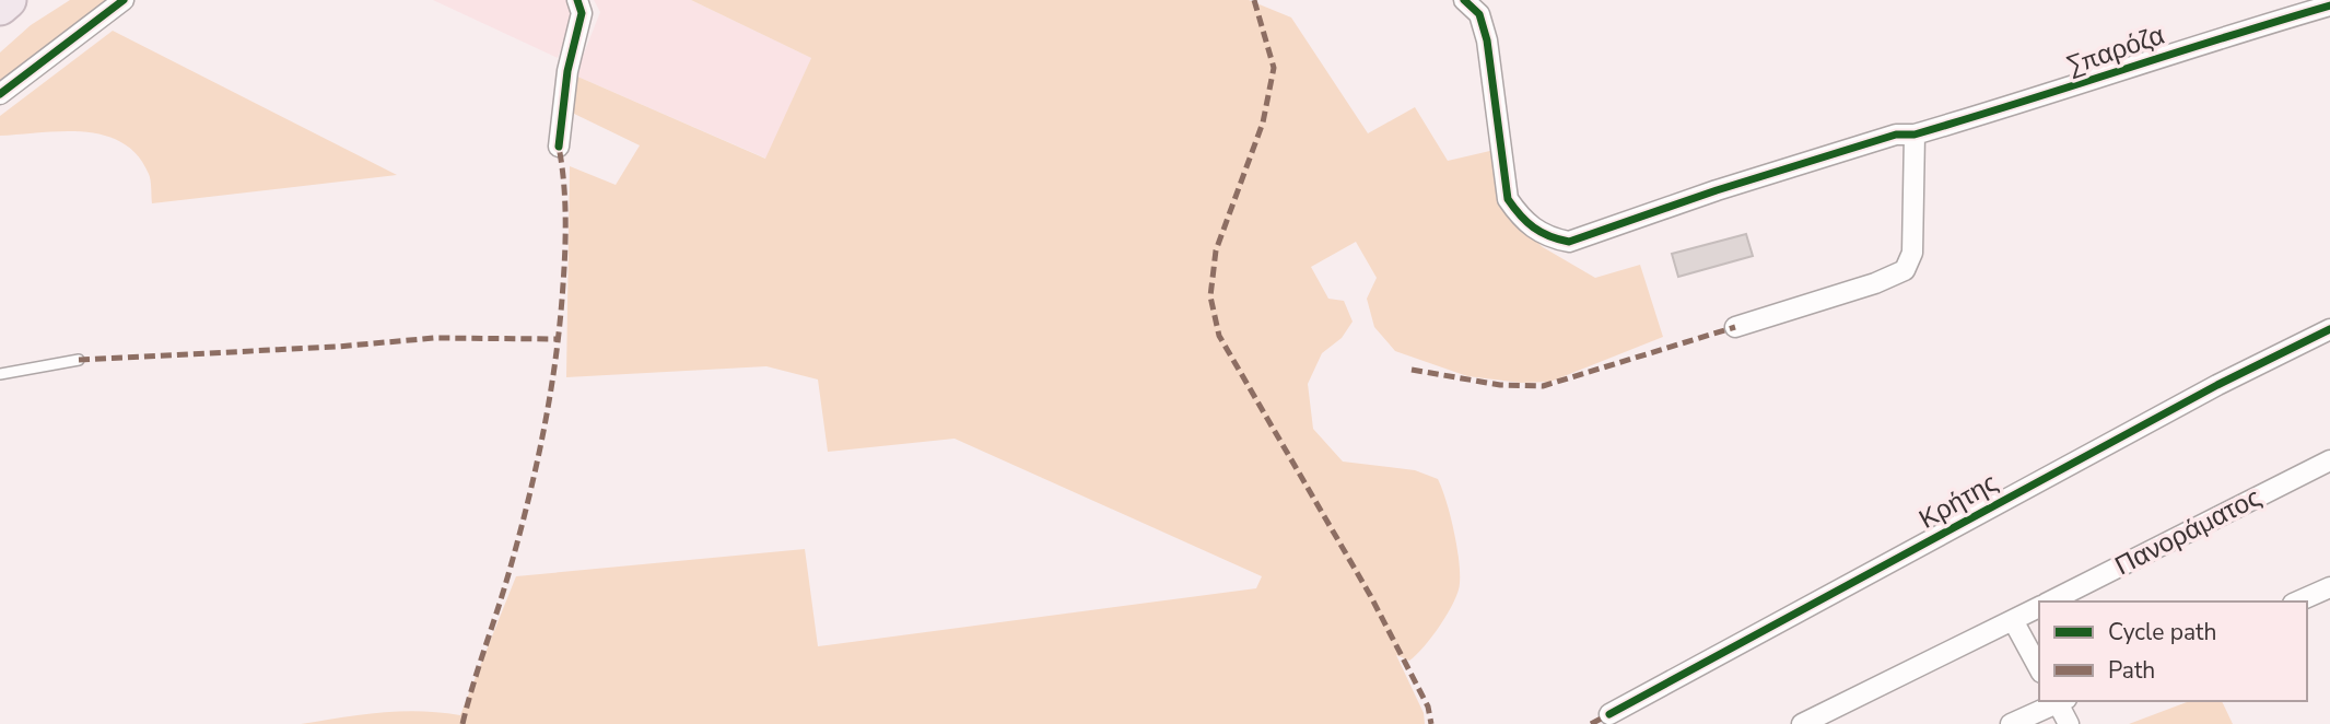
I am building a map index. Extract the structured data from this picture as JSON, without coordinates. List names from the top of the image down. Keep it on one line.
{"streets":{"street":["Σπαρόζα","Κρήτης","Πανοράματος"]},"legend":["Cycle path","Path"]}
